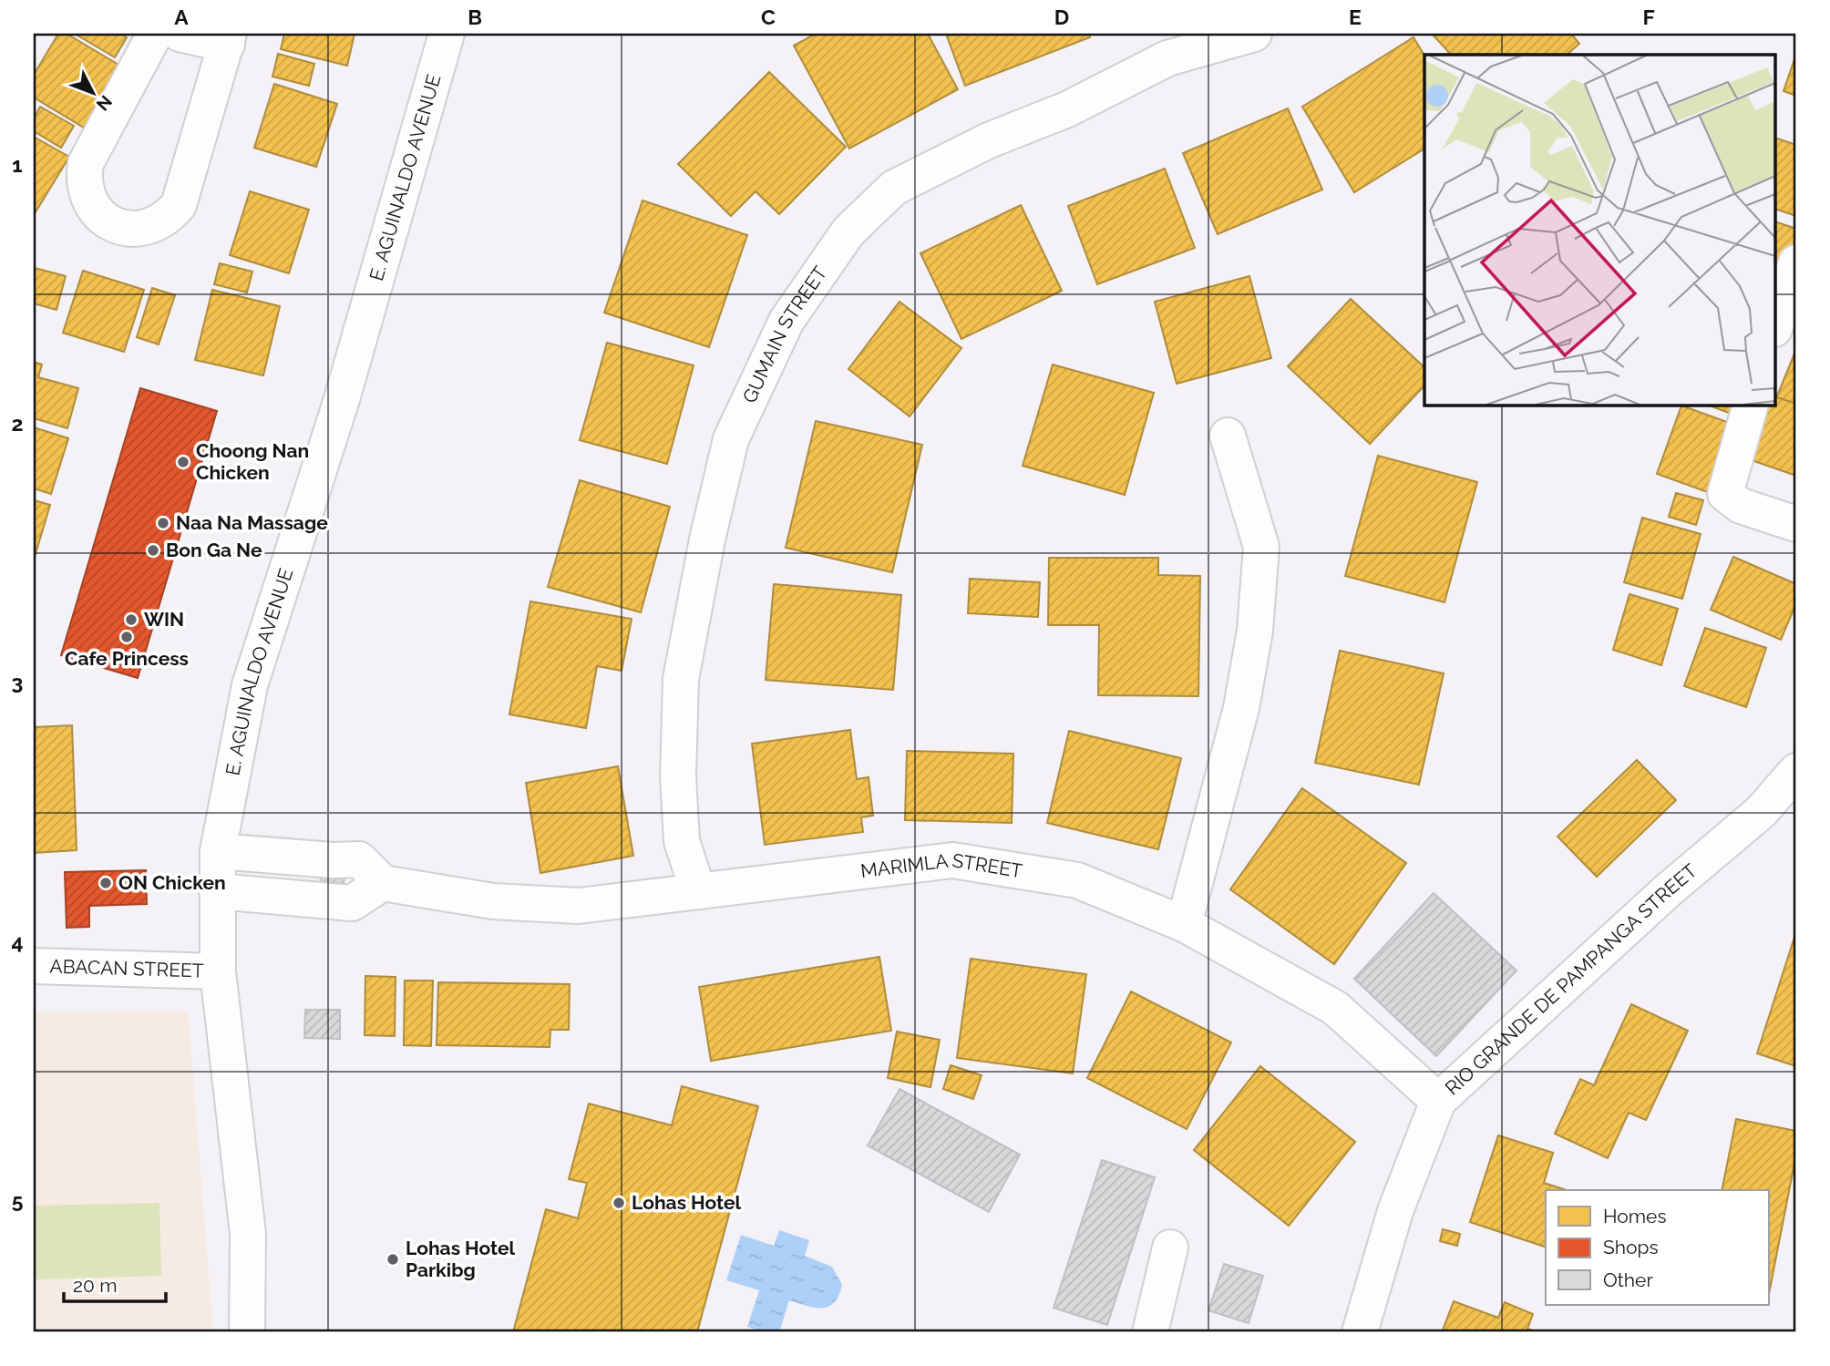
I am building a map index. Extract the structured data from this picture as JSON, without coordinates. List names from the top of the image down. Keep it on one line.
{"streets":{"street":["E. AGUINALDO AVENUE","GUMAIN STREET","MARIMLA STREET","ABACAN STREET","RIO GRANDE DE PAMPANGA STREET"]},"crossings":[["E. AGUINALDO AVENUE","ABACAN STREET"],["GUMAIN STREET","MARIMLA STREET"],["MARIMLA STREET","RIO GRANDE DE PAMPANGA STREET"]],"places":["Choong Nan Chicken","Naa Na Massage","Bon Ga Ne","WIN","Cafe Princess","ON Chicken","Lohas Hotel","Lohas Hotel Parkibg"],"legend":["Homes","Shops","Other"],"scale_bar":"20 m","north":"bottom right","grid":{"columns":["A","B","C","D","E","F"],"rows":["1","2","3","4","5"]}}
